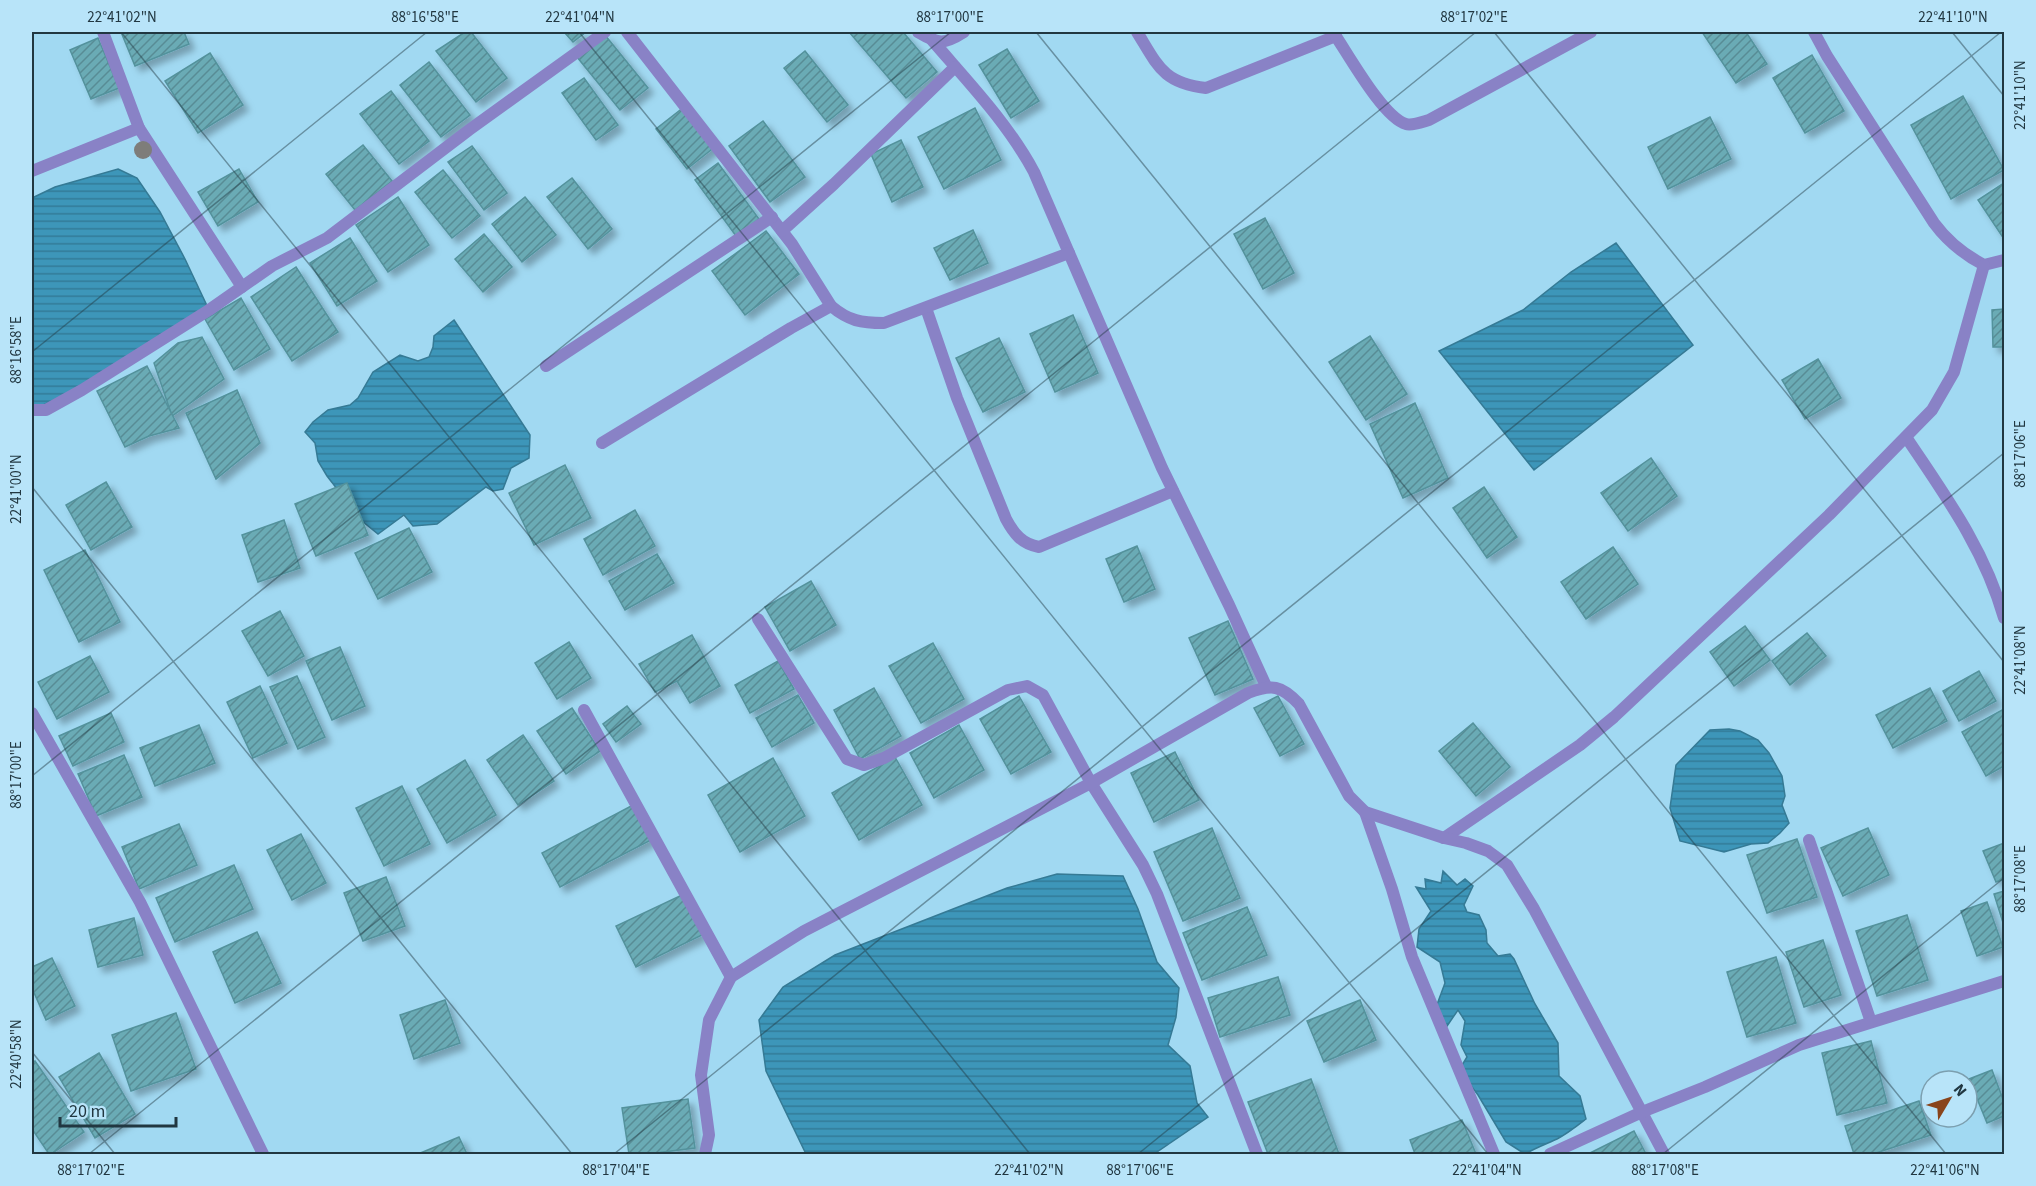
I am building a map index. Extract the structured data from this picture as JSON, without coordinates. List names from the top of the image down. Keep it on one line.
{"scale_bar":"20 m","north":"top right","coordinates":["22°41'02\"N","88°16'58\"E","22°41'04\"N","88°17'00\"E","88°17'02\"E","22°41'10\"N","88°17'06\"E","22°41'00\"N","22°41'08\"N","88°17'08\"E","22°40'58\"N","88°17'04\"E","22°41'06\"N"]}
